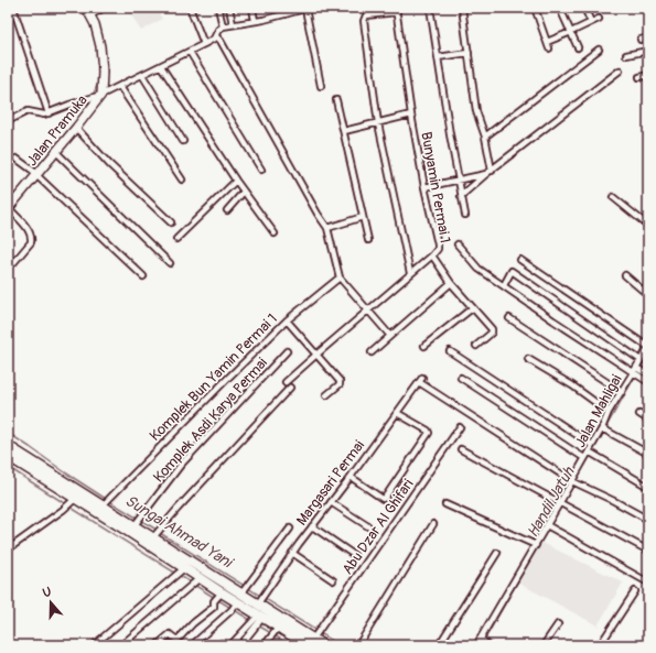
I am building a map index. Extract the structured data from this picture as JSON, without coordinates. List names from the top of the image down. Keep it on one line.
{"streets":{"main road":["Jalan Pramuka"],"street":["Bunyamin Permai 1","Komplek Bun Yamin Permai 1","Jalan Mahligai","Komplek Asdi Karya Permai","Margasari Permai","Abu Dzar Al Ghifari"]},"crossings":[["Jalan Mahligai","Margasari Permai"]],"water":["Handil Jatuh","Sungai Ahmad Yani"],"north":"top"}
